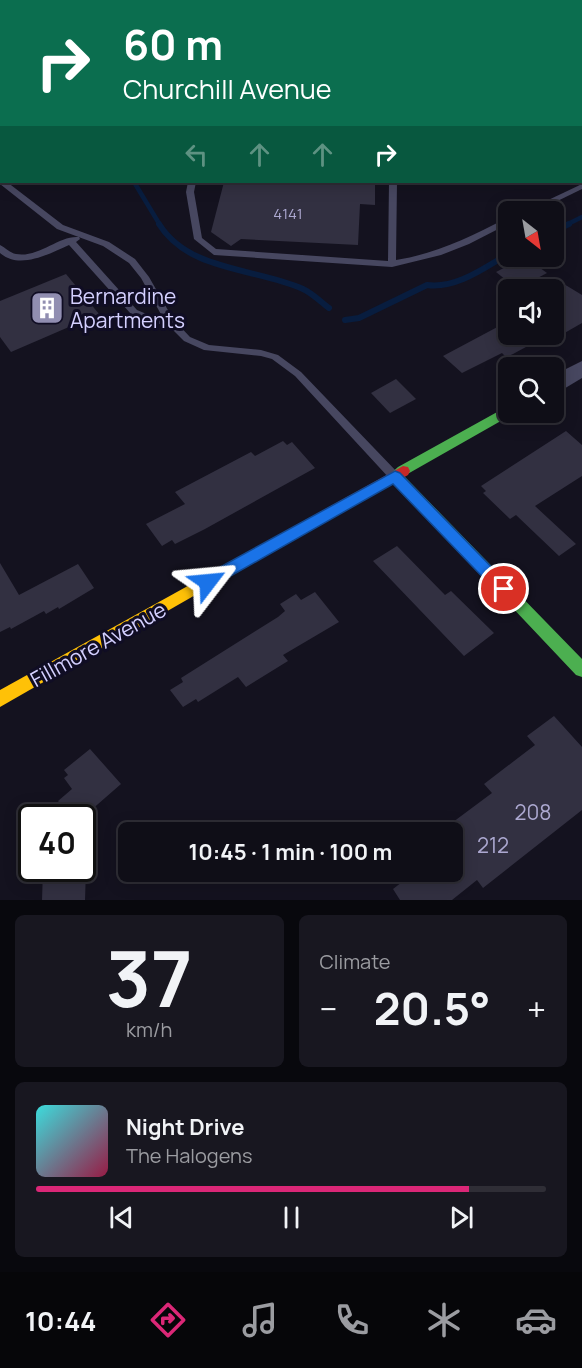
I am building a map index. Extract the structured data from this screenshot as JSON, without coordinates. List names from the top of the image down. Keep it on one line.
{"streets":{"street":["Fillmore Avenue"]},"places":{"building":["Bernardine Apartments"]},"house_numbers":["4141","208","212"],"north":"bottom right","page":{"turn":["60 m","Churchill Avenue"],"limit":"40","trip":"10:45 · 1 min · 100 m","tile":[["37","km/h"],"Climate"],"heat":["−","20.5°","+"],"song":["Night Drive","The Halogens"],"tabs":"10:44"}}
